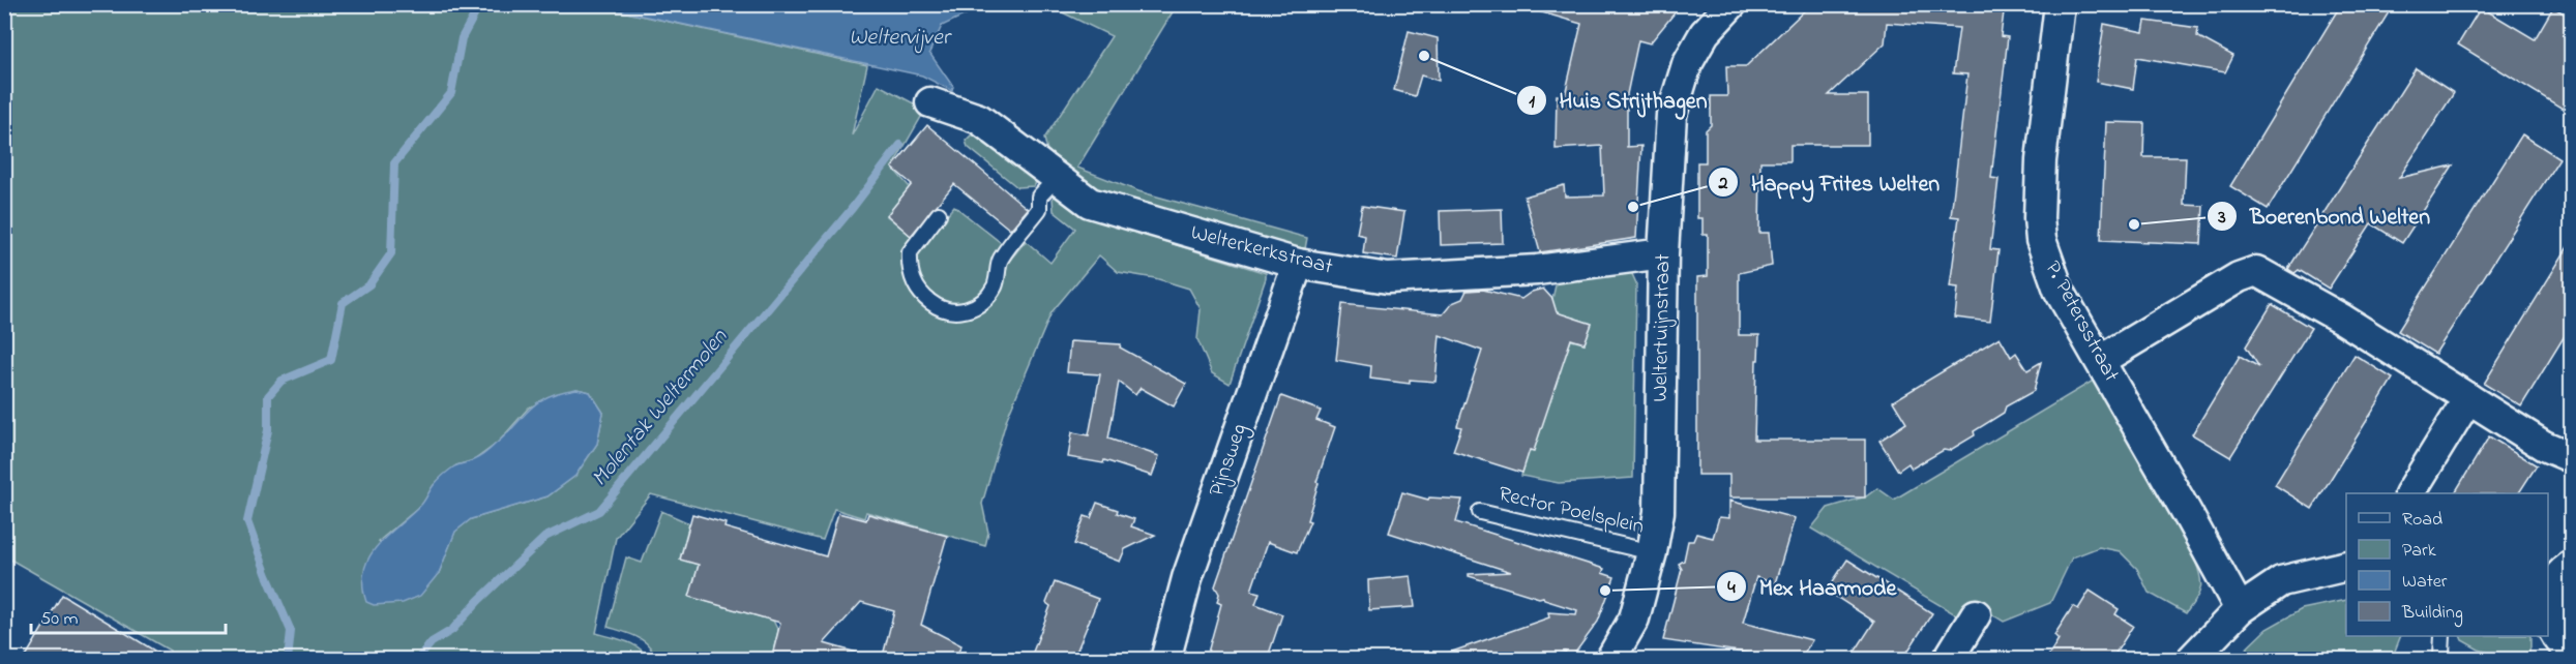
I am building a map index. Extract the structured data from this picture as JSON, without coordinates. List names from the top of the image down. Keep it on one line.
{"streets":{"street":["Welterkerkstraat","P. Petersstraat","Weltertuijnstraat","Pijnsweg"],"lane":["Rector Poelsplein"]},"crossings":[["Welterkerkstraat","Weltertuijnstraat"],["Welterkerkstraat","Pijnsweg"],["Weltertuijnstraat","Rector Poelsplein"]],"water":["Weltervijver","Molentak Weltermolen"],"places":["Huis Strijthagen","Happy Frites Welten","Boerenbond Welten","Mex Haarmode"],"legend":["Road","Park","Water","Building"],"scale_bar":"50 m"}
